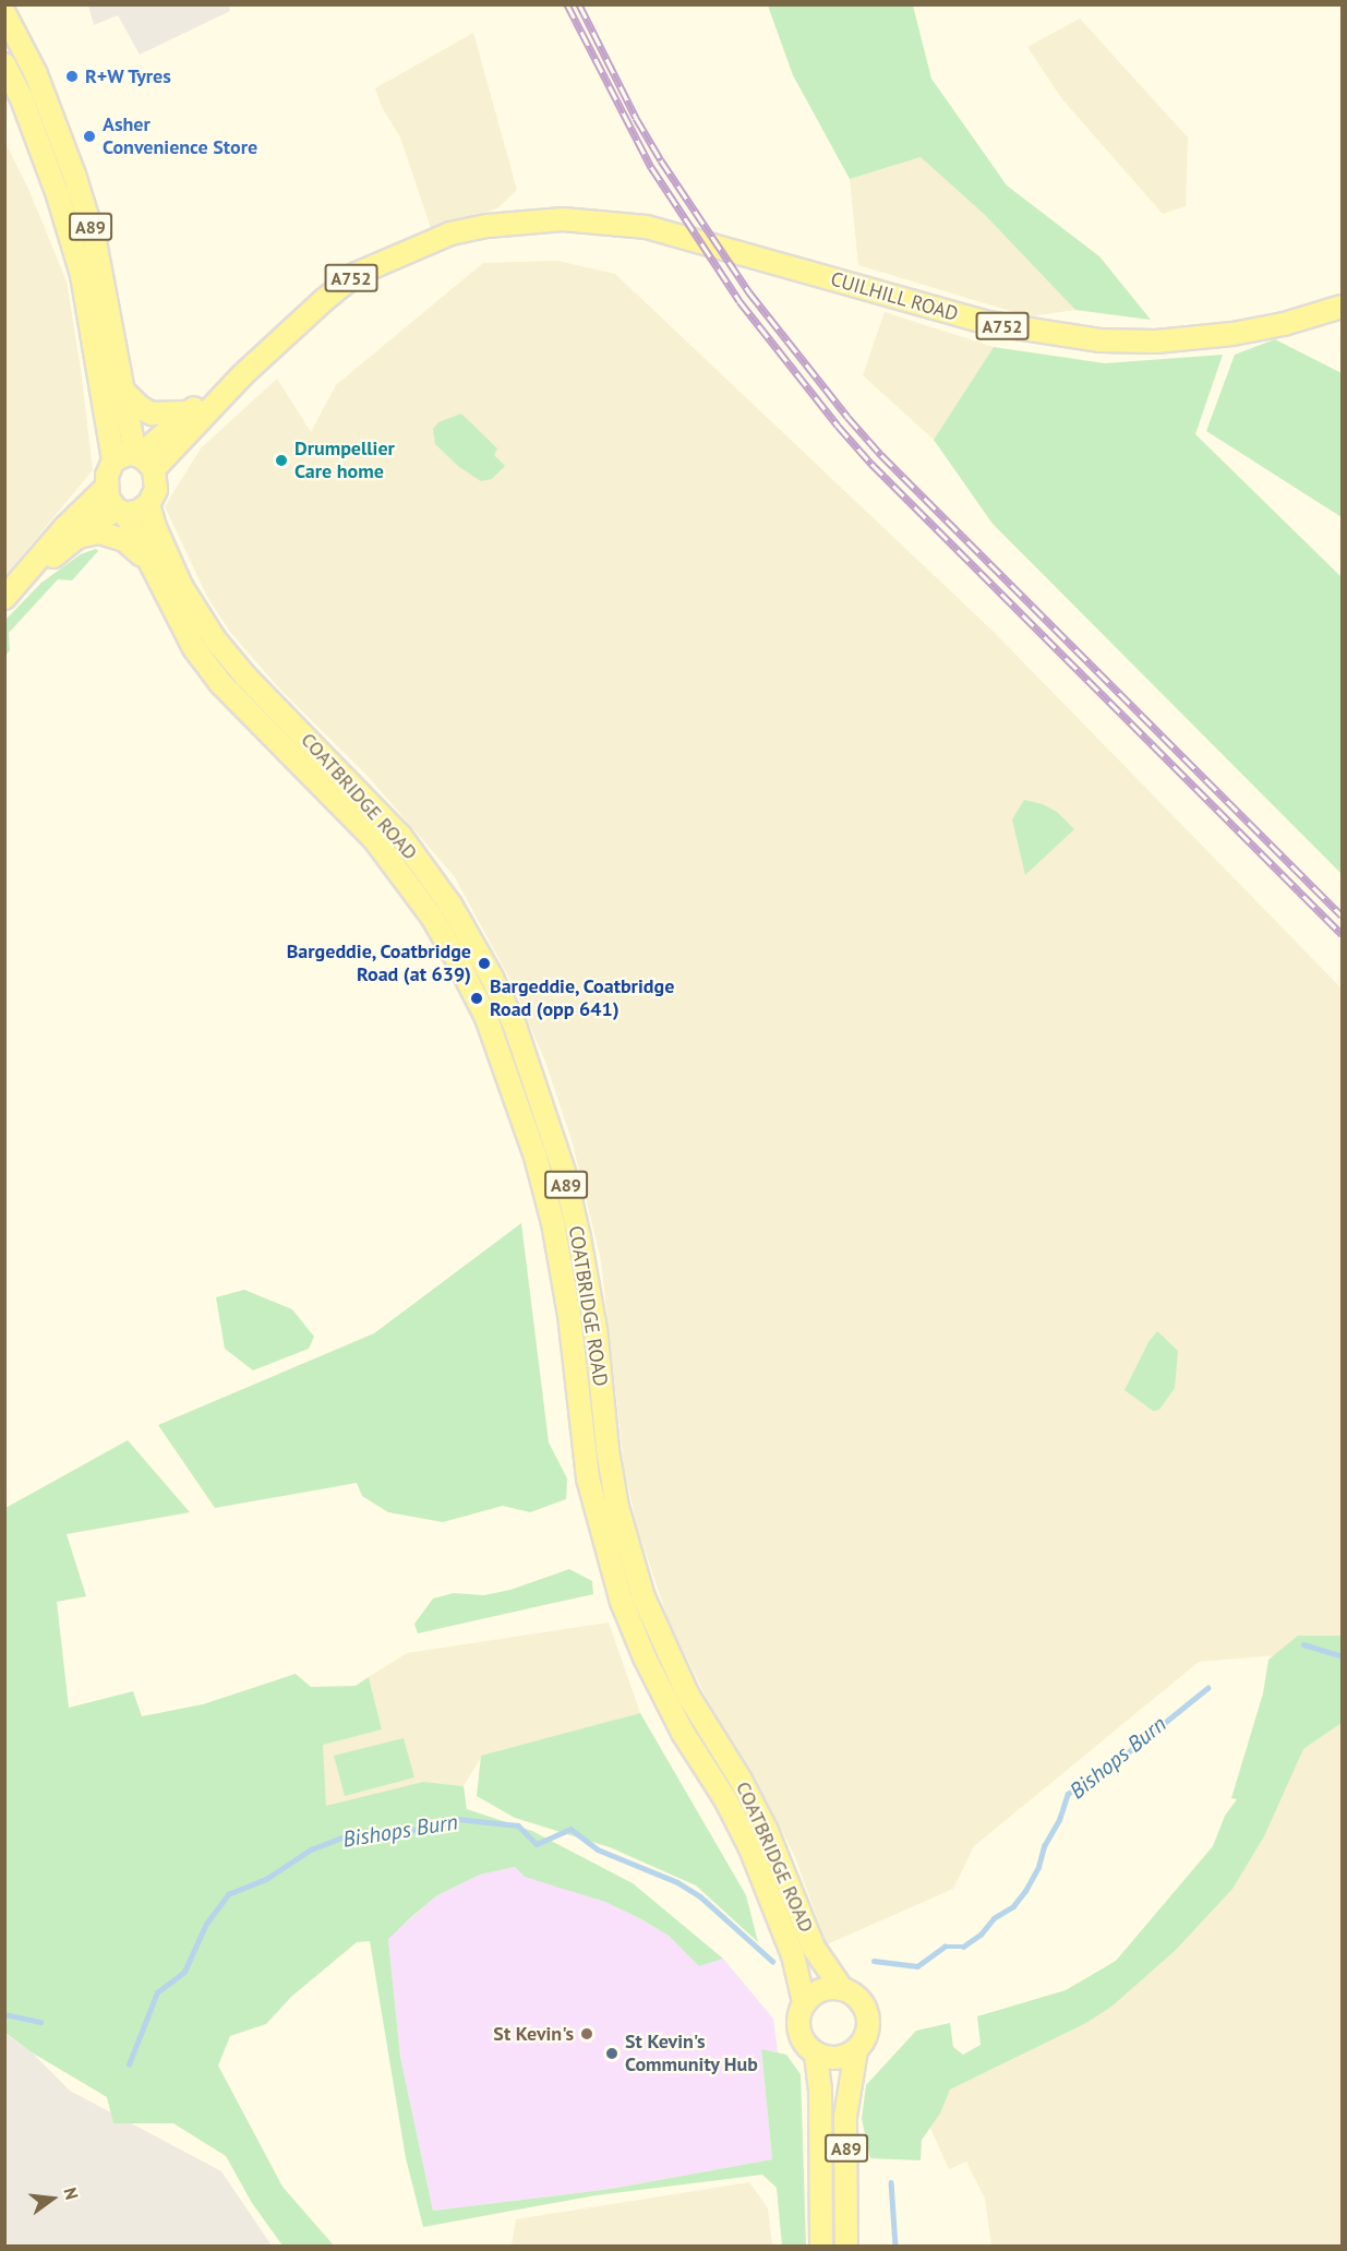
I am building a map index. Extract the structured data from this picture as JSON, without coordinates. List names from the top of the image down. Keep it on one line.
{"streets":{"main road":["A89","A752","CUILHILL ROAD","COATBRIDGE ROAD"]},"crossings":[["A89","A752"],["A89","COATBRIDGE ROAD"],["A752","CUILHILL ROAD"],["A752","COATBRIDGE ROAD"]],"water":["Bishops Burn"],"places":["R+W Tyres","Asher Convenience Store","Drumpellier Care home","Bargeddie, Coatbridge Road (at 639)","Bargeddie, Coatbridge Road (opp 641)","St Kevin's","St Kevin's Community Hub"],"north":"right"}
